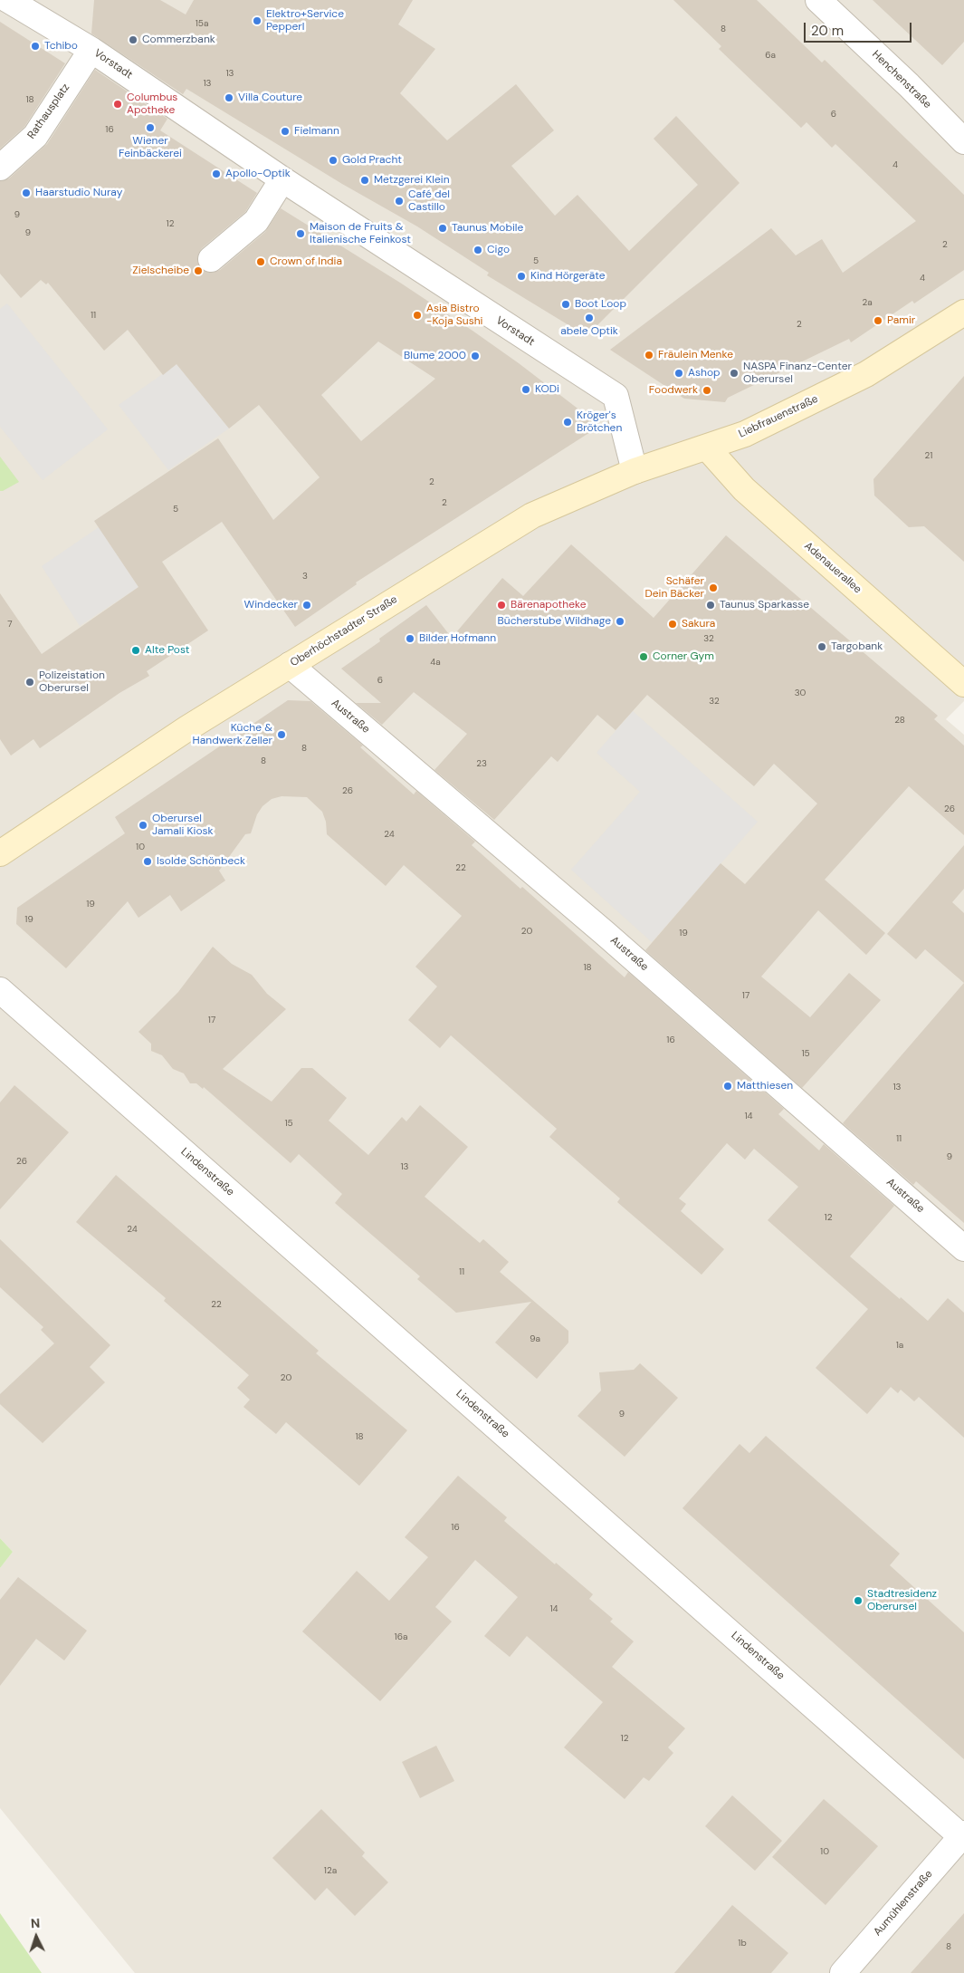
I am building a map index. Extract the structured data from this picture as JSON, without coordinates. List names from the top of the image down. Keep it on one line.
{"streets":{"main road":["Liebfrauenstraße","Adenauerallee","Oberhöchstadter Straße"],"street":["Vorstadt","Henchenstraße","Rathausplatz","Austraße","Lindenstraße","Aumühlenstraße"]},"crossings":[["Vorstadt","Rathausplatz"],["Vorstadt","Oberhöchstadter Straße"],["Liebfrauenstraße","Adenauerallee"],["Liebfrauenstraße","Oberhöchstadter Straße"],["Adenauerallee","Oberhöchstadter Straße"],["Oberhöchstadter Straße","Austraße"],["Lindenstraße","Aumühlenstraße"]],"places":["Elektro+Service Pepperl","Commerzbank","Tchibo","Villa Couture","Columbus Apotheke","Wiener Feinbäckerei","Fielmann","Gold Pracht","Apollo-Optik","Metzgerei Klein","Haarstudio Nuray","Café del Castillo","Taunus Mobile","Maison de Fruits & Italienische Feinkost","Cigo","Crown of India","Zielscheibe","Kind Hörgeräte","Boot Loop","Asia Bistro -Koja Sushi","abele Optik","Pamir","Fräulein Menke","Blume 2000","Ashop","NASPA Finanz-Center Oberursel","KODi","Foodwerk","Kröger's Brötchen","Schäfer Dein Bäcker","Windecker","Bärenapotheke","Taunus Sparkasse","Bücherstube Wildhage","Sakura","Bilder Hofmann","Targobank","Alte Post","Corner Gym","Polizeistation Oberursel","Küche & Handwerk Zeller","Oberursel Jamali Kiosk","Isolde Schönbeck","Matthiesen","Stadtresidenz Oberursel"],"house_numbers":["15a","8","6a","13","13","18","6","16","4","9","12","9","2","5","4","2a","11","2","21","2","2","5","3","7","32","4a","6","30","32","28","8","8","23","26","26","24","10","22","19","19","20","19","18","17","17","16","15","13","14","15","11","9","26","13","12","24","11","22","9a","1a","20","9","18","16","14","16a","12","10","12a","1b","8"],"scale_bar":"20 m","north":"top"}
